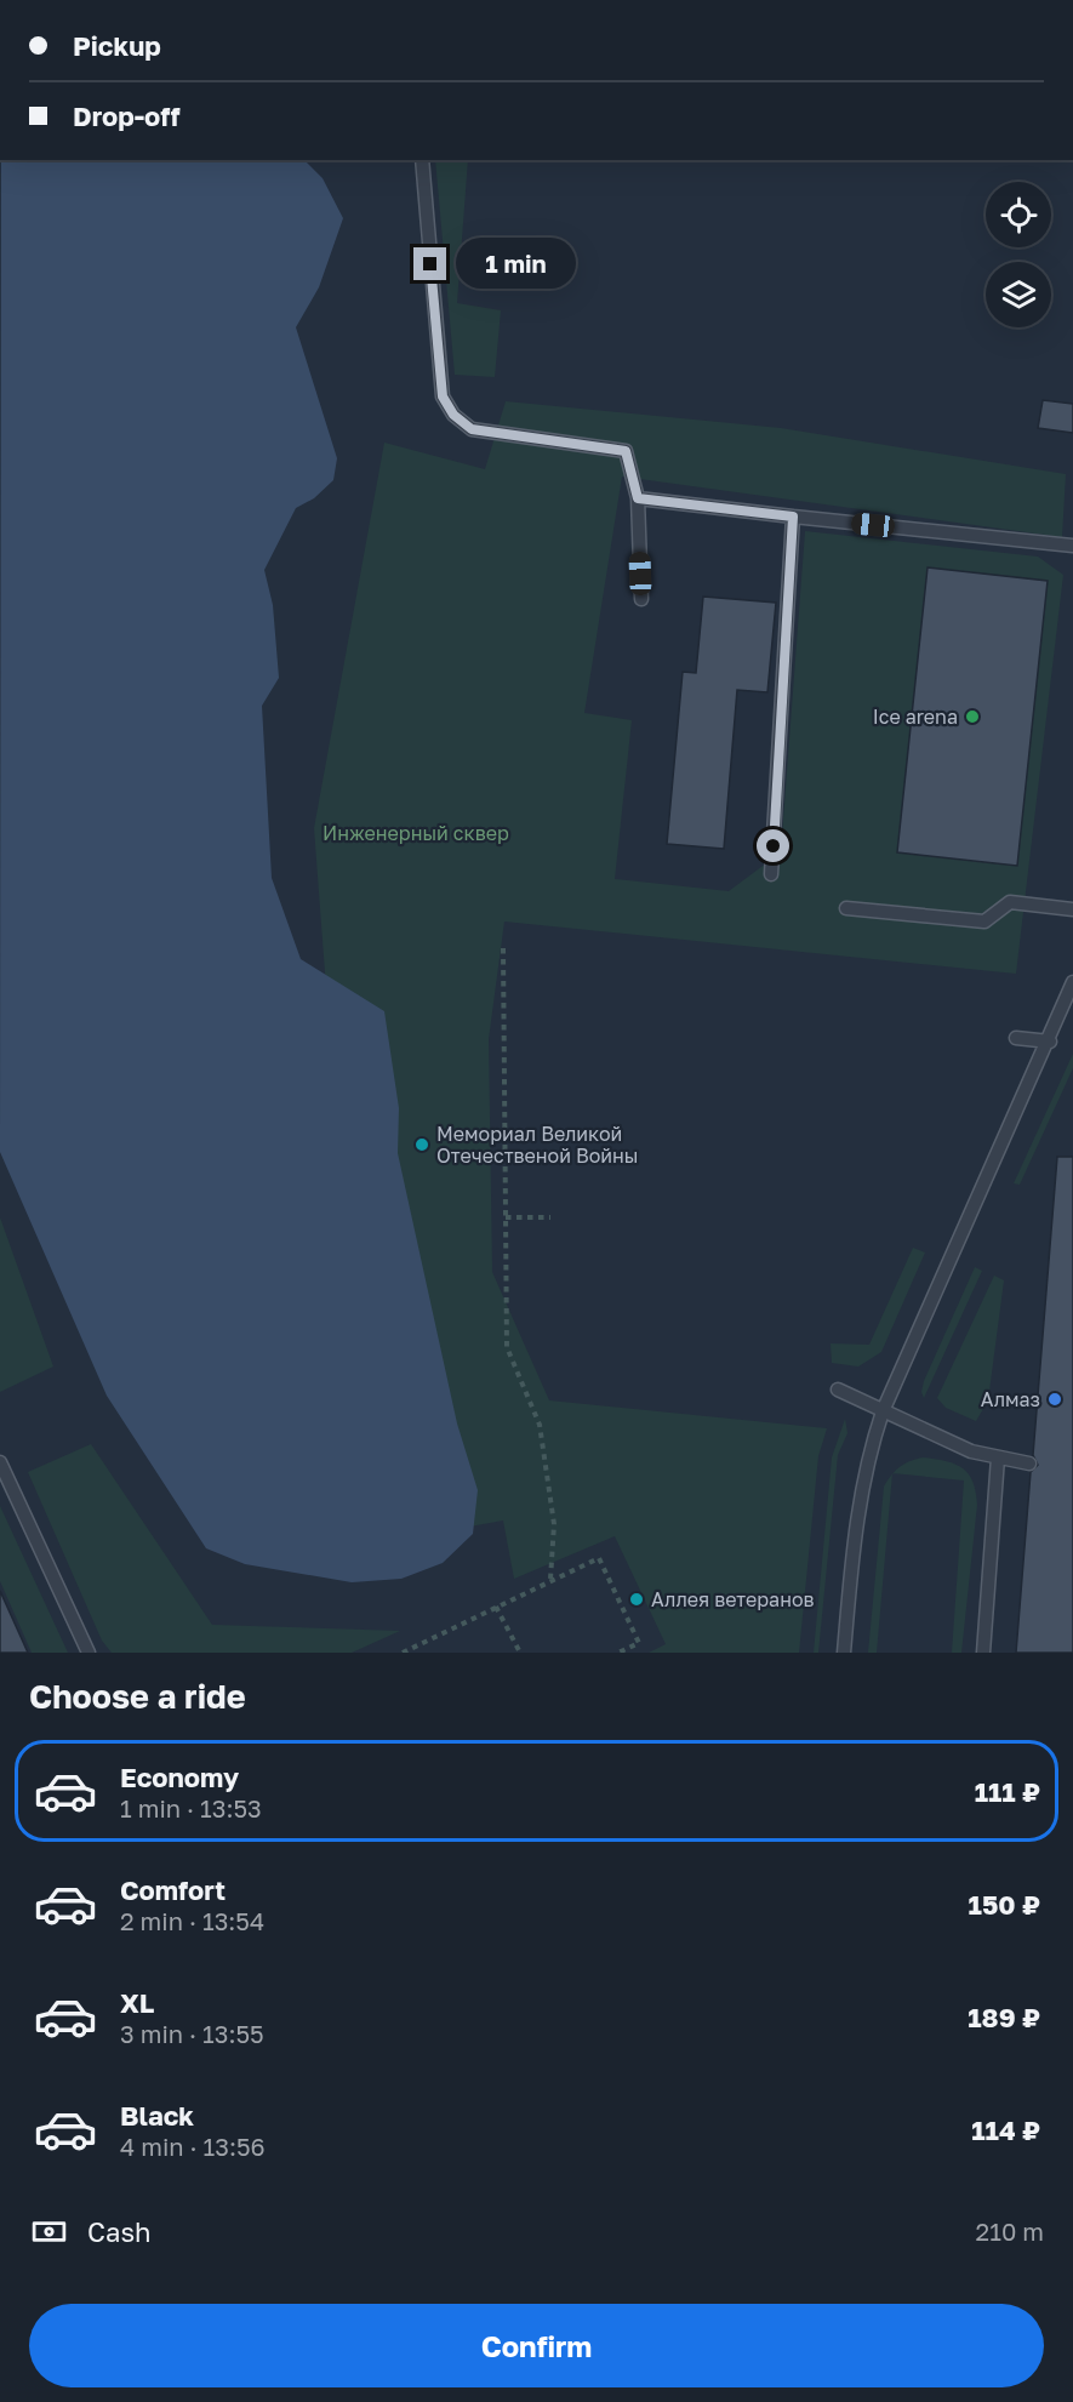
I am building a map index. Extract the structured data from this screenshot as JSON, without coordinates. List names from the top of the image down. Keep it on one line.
{"parks":["Инженерный сквер"],"places":["Ice arena","Мемориал Великой Отечественой Войны","Алмаз","Аллея ветеранов"],"page":{"banner":["Pickup","Drop-off"],"bubble":"1 min","heading":"Choose a ride","list":[{"name":"Economy","note":"1 min · 13:53","value":"111 ₽"},{"name":"Comfort","note":"2 min · 13:54","value":"150 ₽"},{"name":"XL","note":"3 min · 13:55","value":"189 ₽"},{"name":"Black","note":"4 min · 13:56","value":"114 ₽"}],"pay":["Cash","210 m"],"buttons":"Confirm"}}
